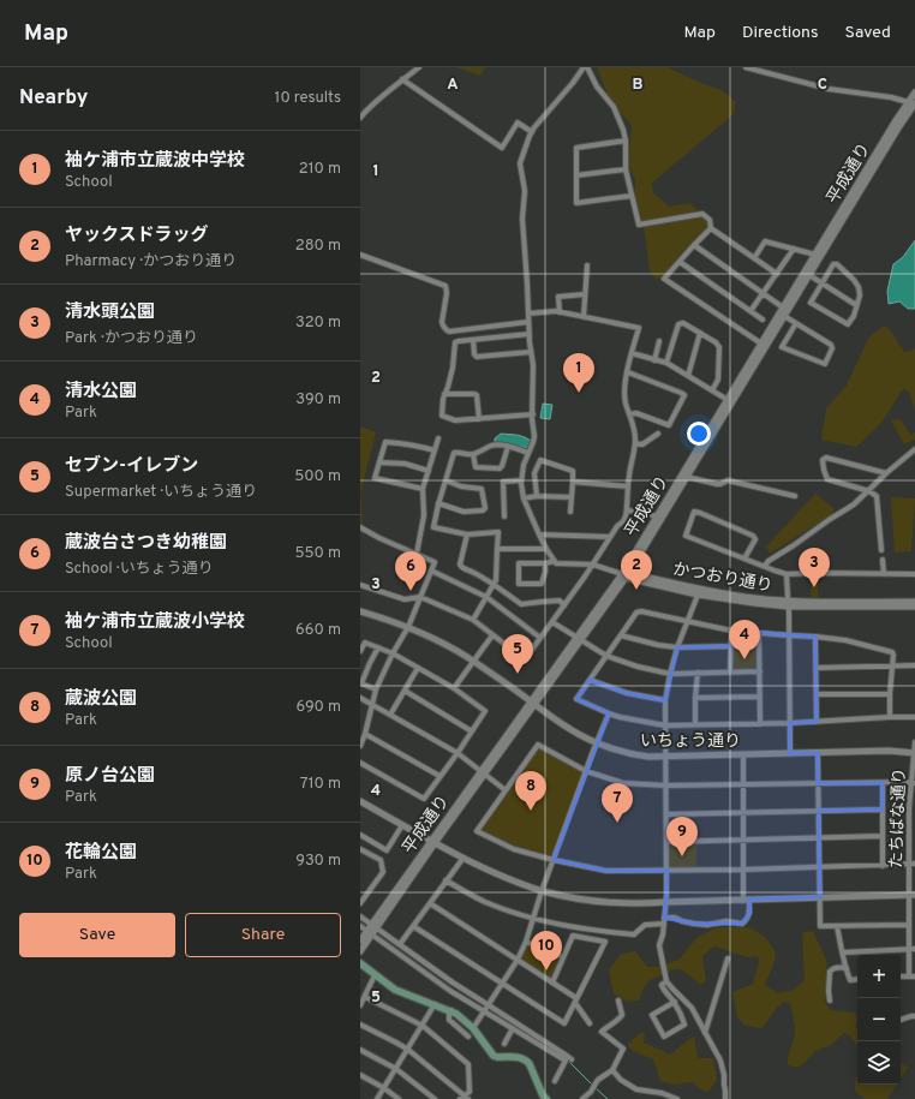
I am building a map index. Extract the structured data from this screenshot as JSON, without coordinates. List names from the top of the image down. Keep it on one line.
{"streets":{"street":["平成通り","かつおり通り","いちょう通り","たちばな通り"]},"crossings":[["平成通り","かつおり通り"],["平成通り","いちょう通り"],["いちょう通り","たちばな通り"]],"page":{"header":"Map","nav":["Map","Directions","Saved"],"heading":["Nearby","10 results"],"list":[{"mark":"1","name":"袖ケ浦市立蔵波中学校","note":"School","value":"210 m"},{"mark":"2","name":"ヤックスドラッグ","note":"Pharmacy · かつおり通り","value":"280 m"},{"mark":"3","name":"清水頭公園","note":"Park · かつおり通り","value":"320 m"},{"mark":"4","name":"清水公園","note":"Park","value":"390 m"},{"mark":"5","name":"セブン-イレブン","note":"Supermarket · いちょう通り","value":"500 m"},{"mark":"6","name":"蔵波台さつき幼稚園","note":"School · いちょう通り","value":"550 m"},{"mark":"7","name":"袖ケ浦市立蔵波小学校","note":"School","value":"660 m"},{"mark":"8","name":"蔵波公園","note":"Park","value":"690 m"},{"mark":"9","name":"原ノ台公園","note":"Park","value":"710 m"},{"mark":"10","name":"花輪公園","note":"Park","value":"930 m"}],"pins":["1","3","2","6","4","5","8","7","9","10"],"buttons":["Save","Share"],"map_buttons":["+","−"]},"grid":{"columns":["A","B","C"],"rows":["1","2","3","4","5"]}}
